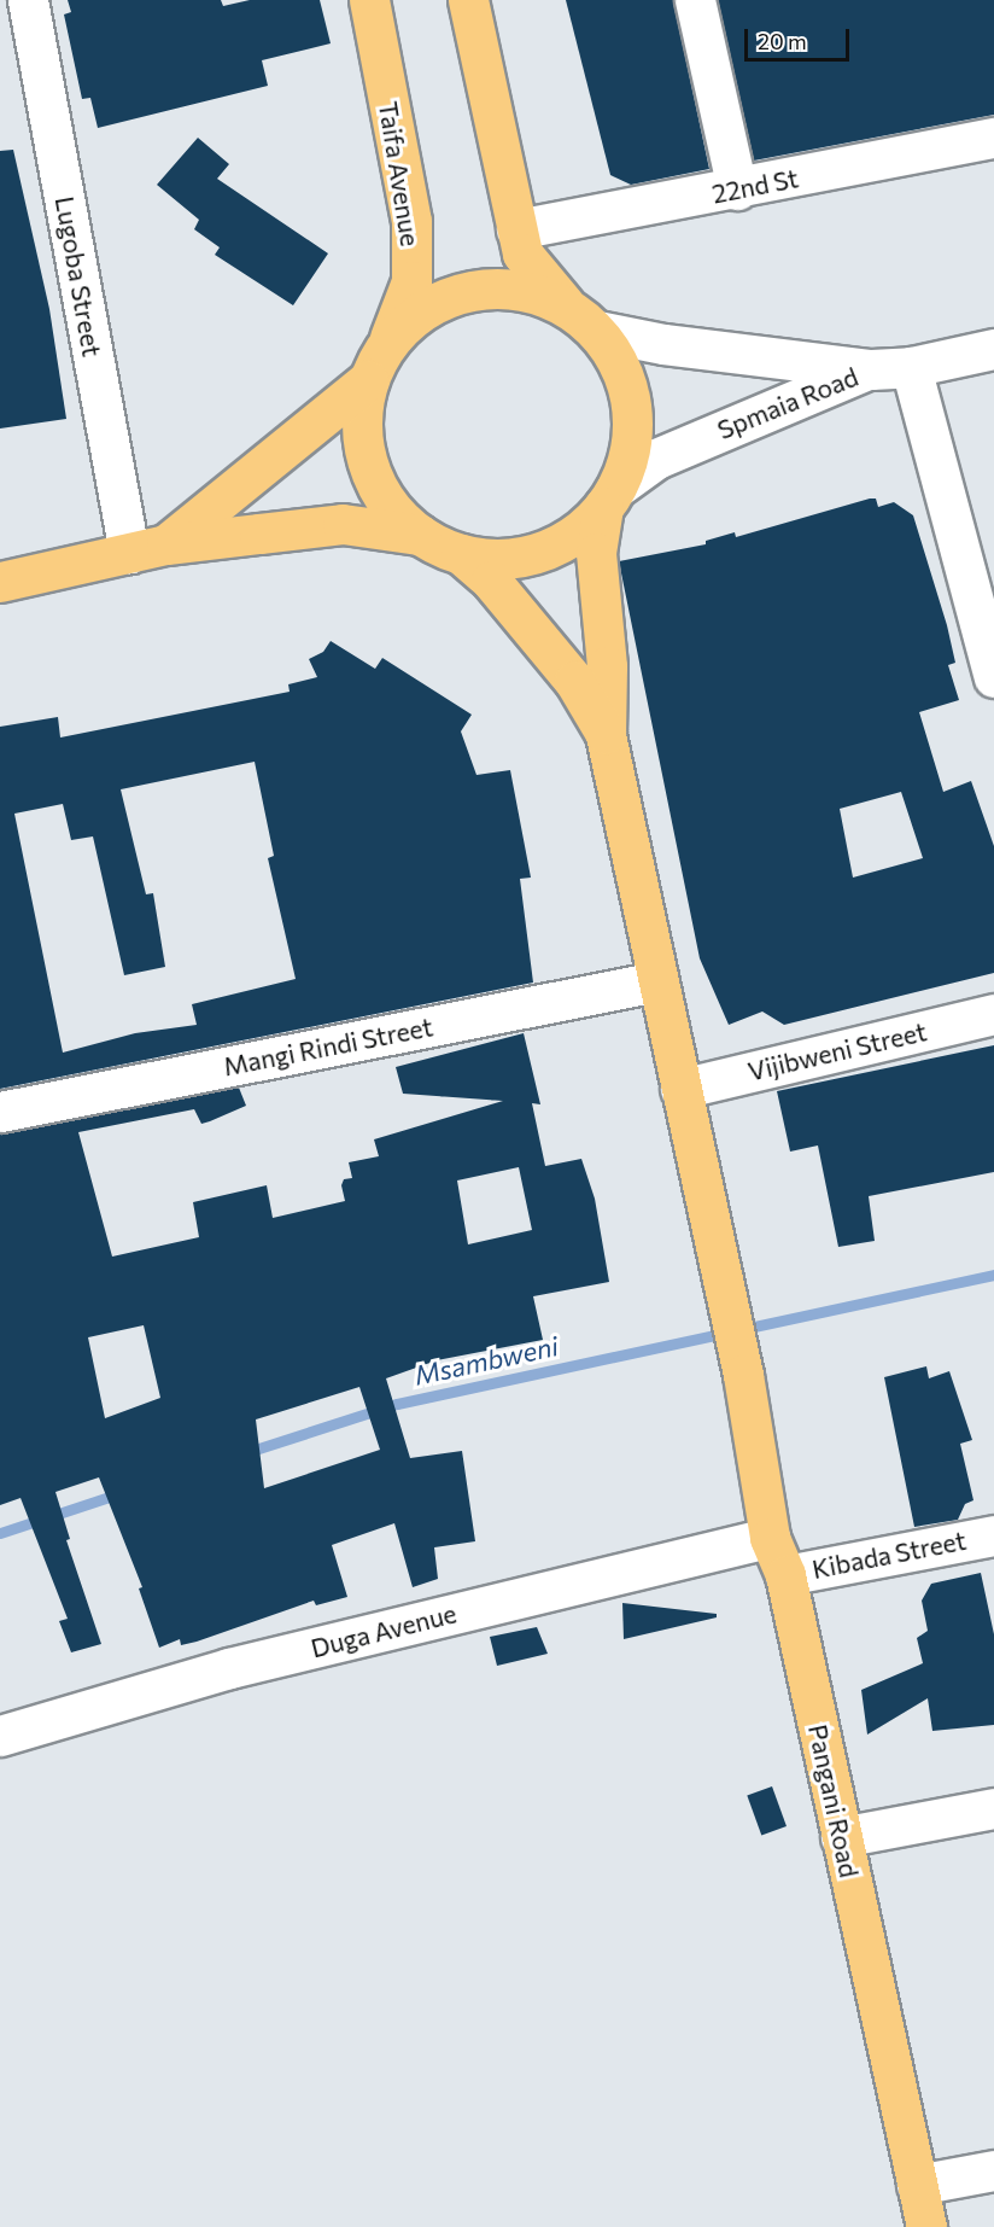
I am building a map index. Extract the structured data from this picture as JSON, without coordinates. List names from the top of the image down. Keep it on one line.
{"streets":{"main road":["Taifa Avenue","Pangani Road"],"street":["22nd St","Lugoba Street","Spmaia Road","Mangi Rindi Street","Vijibweni Street","Kibada Street","Duga Avenue"]},"crossings":[["Mangi Rindi Street","Pangani Road"],["Vijibweni Street","Pangani Road"],["Kibada Street","Pangani Road"],["Duga Avenue","Pangani Road"]],"water":["Msambweni"],"scale_bar":"20 m"}
